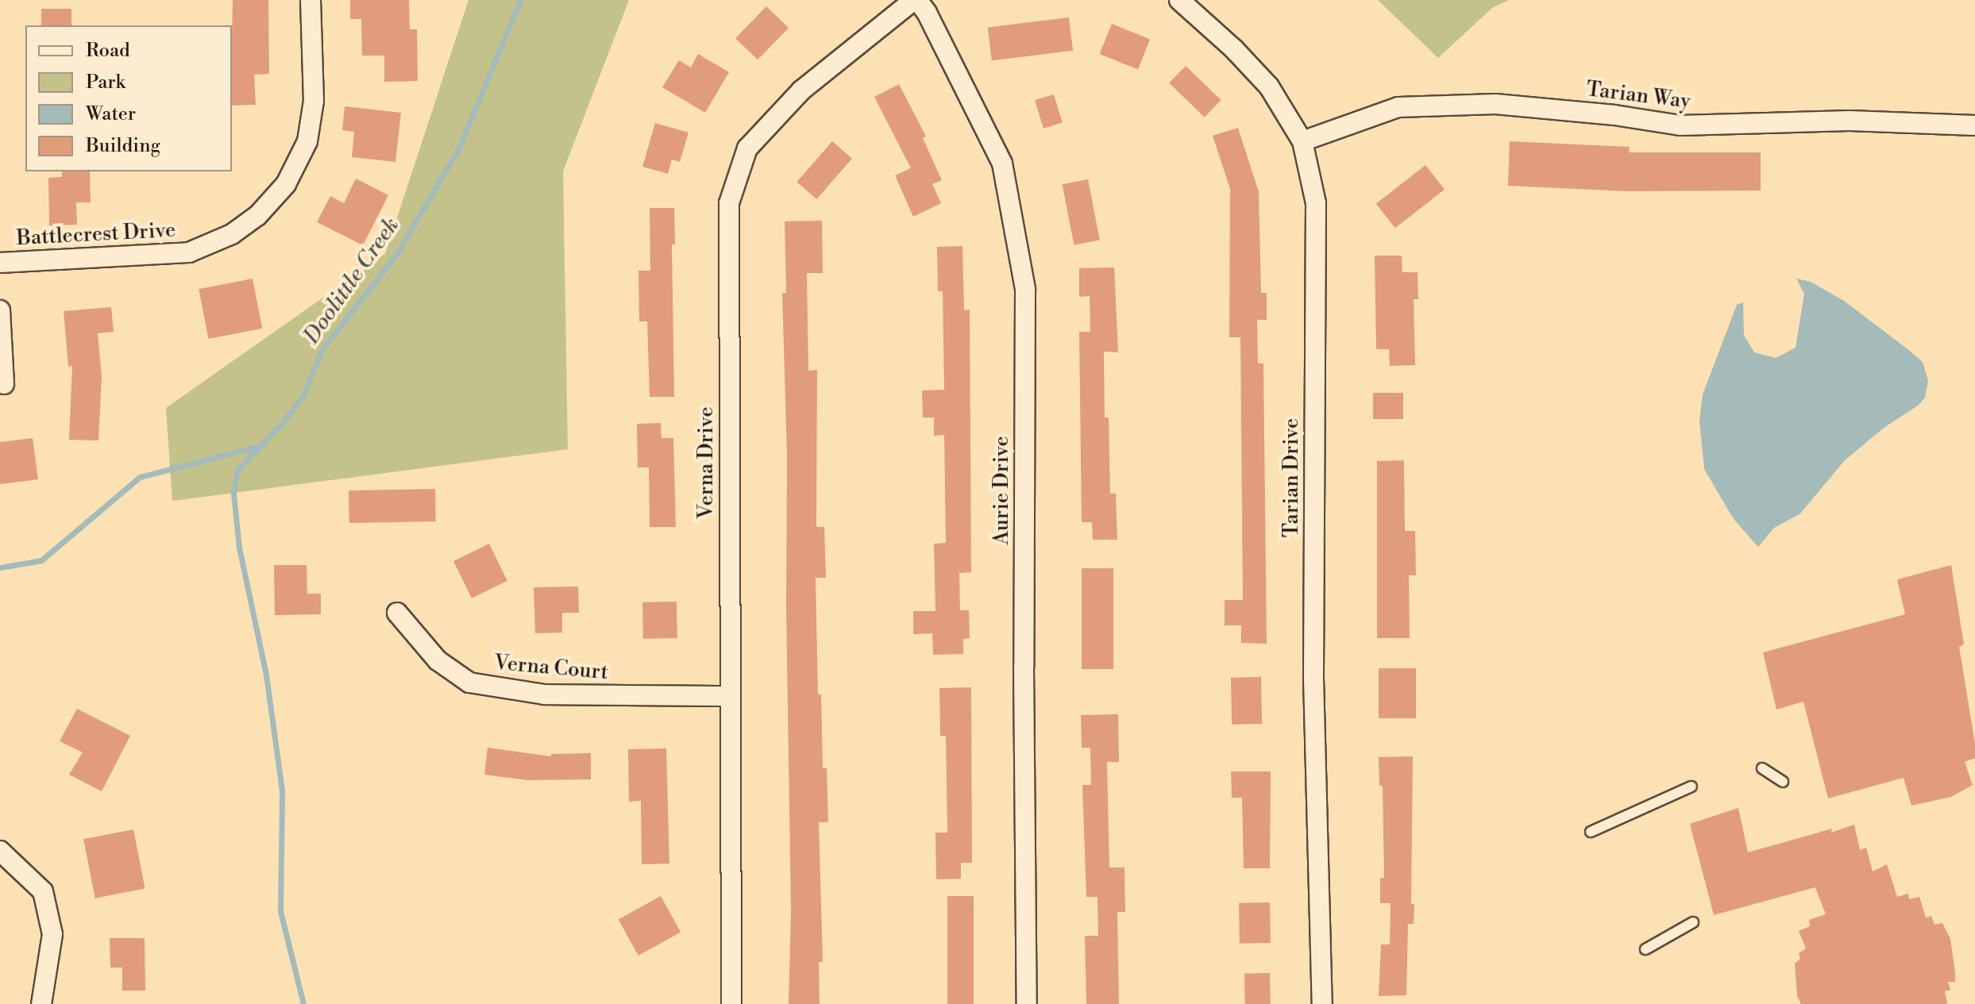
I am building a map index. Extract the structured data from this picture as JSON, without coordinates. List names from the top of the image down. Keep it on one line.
{"streets":{"street":["Tarian Way","Battlecrest Drive","Verna Drive","Tarian Drive","Aurie Drive","Verna Court"]},"crossings":[["Tarian Way","Tarian Drive"],["Verna Drive","Aurie Drive"],["Verna Drive","Verna Court"]],"water":["Doolittle Creek"],"legend":["Road","Park","Water","Building"]}
